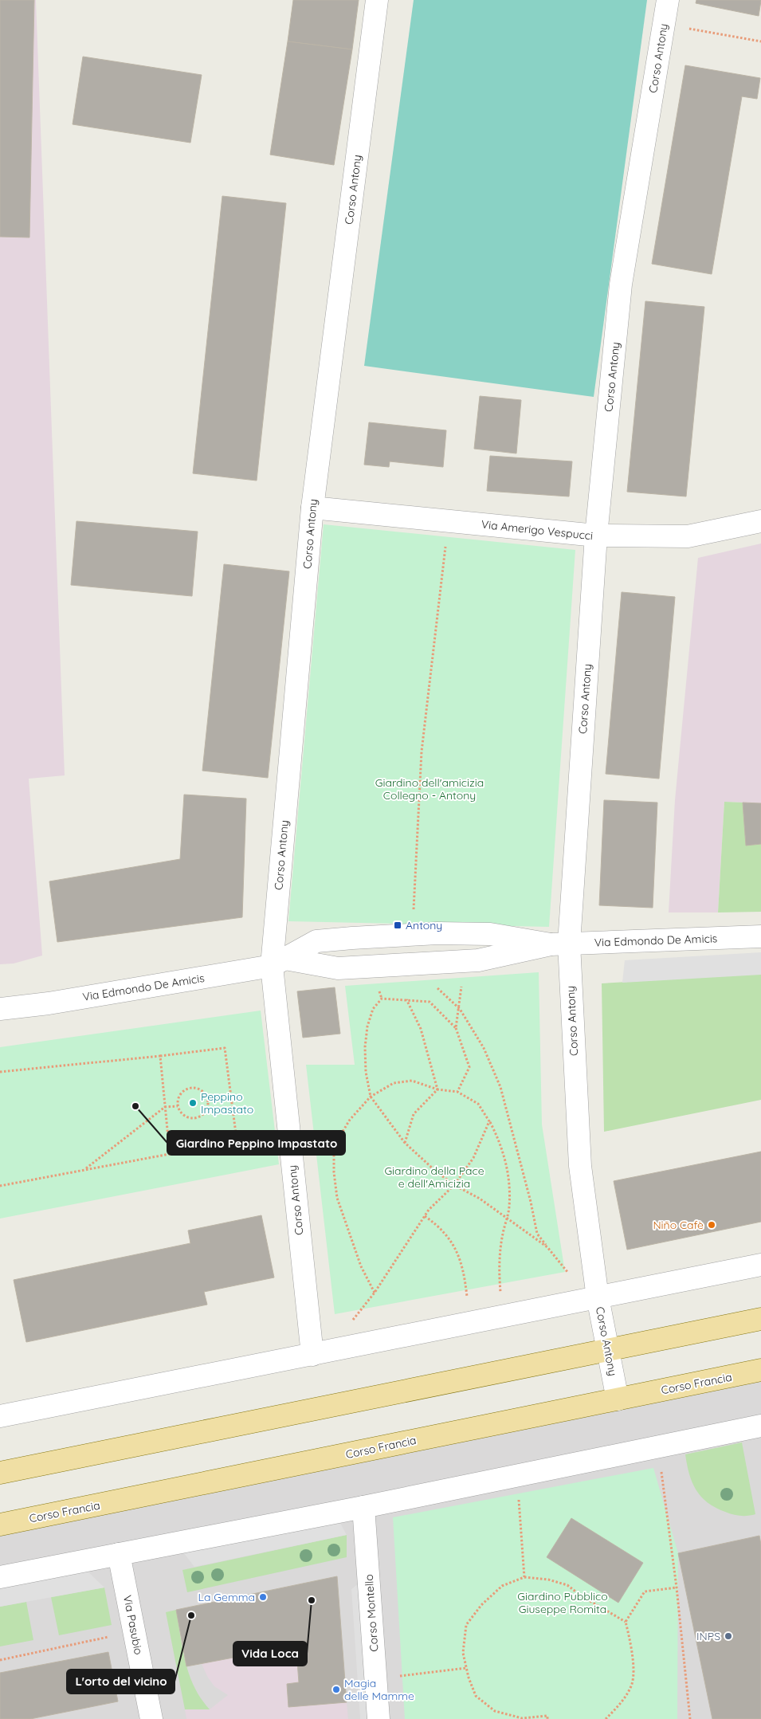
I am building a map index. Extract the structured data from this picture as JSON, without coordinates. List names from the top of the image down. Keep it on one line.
{"streets":{"main road":["Corso Francia"],"street":["Corso Antony","Via Amerigo Vespucci","Via Edmondo De Amicis","Corso Montello","Via Pasubio"]},"crossings":[["Corso Antony","Via Amerigo Vespucci"],["Corso Antony","Via Edmondo De Amicis"],["Corso Antony","Corso Francia"]],"parks":["Giardino dell'amicizia Collegno - Antony","Giardino della Pace e dell'Amicizia","Giardino Pubblico Giuseppe Romita"],"places":{"transit":["Antony"],"other":["Peppino Impastato","Giardino Peppino Impastato","Niño Cafè","La Gemma","Vida Loca","L'orto del vicino","INPS","Magia delle Mamme"]}}
